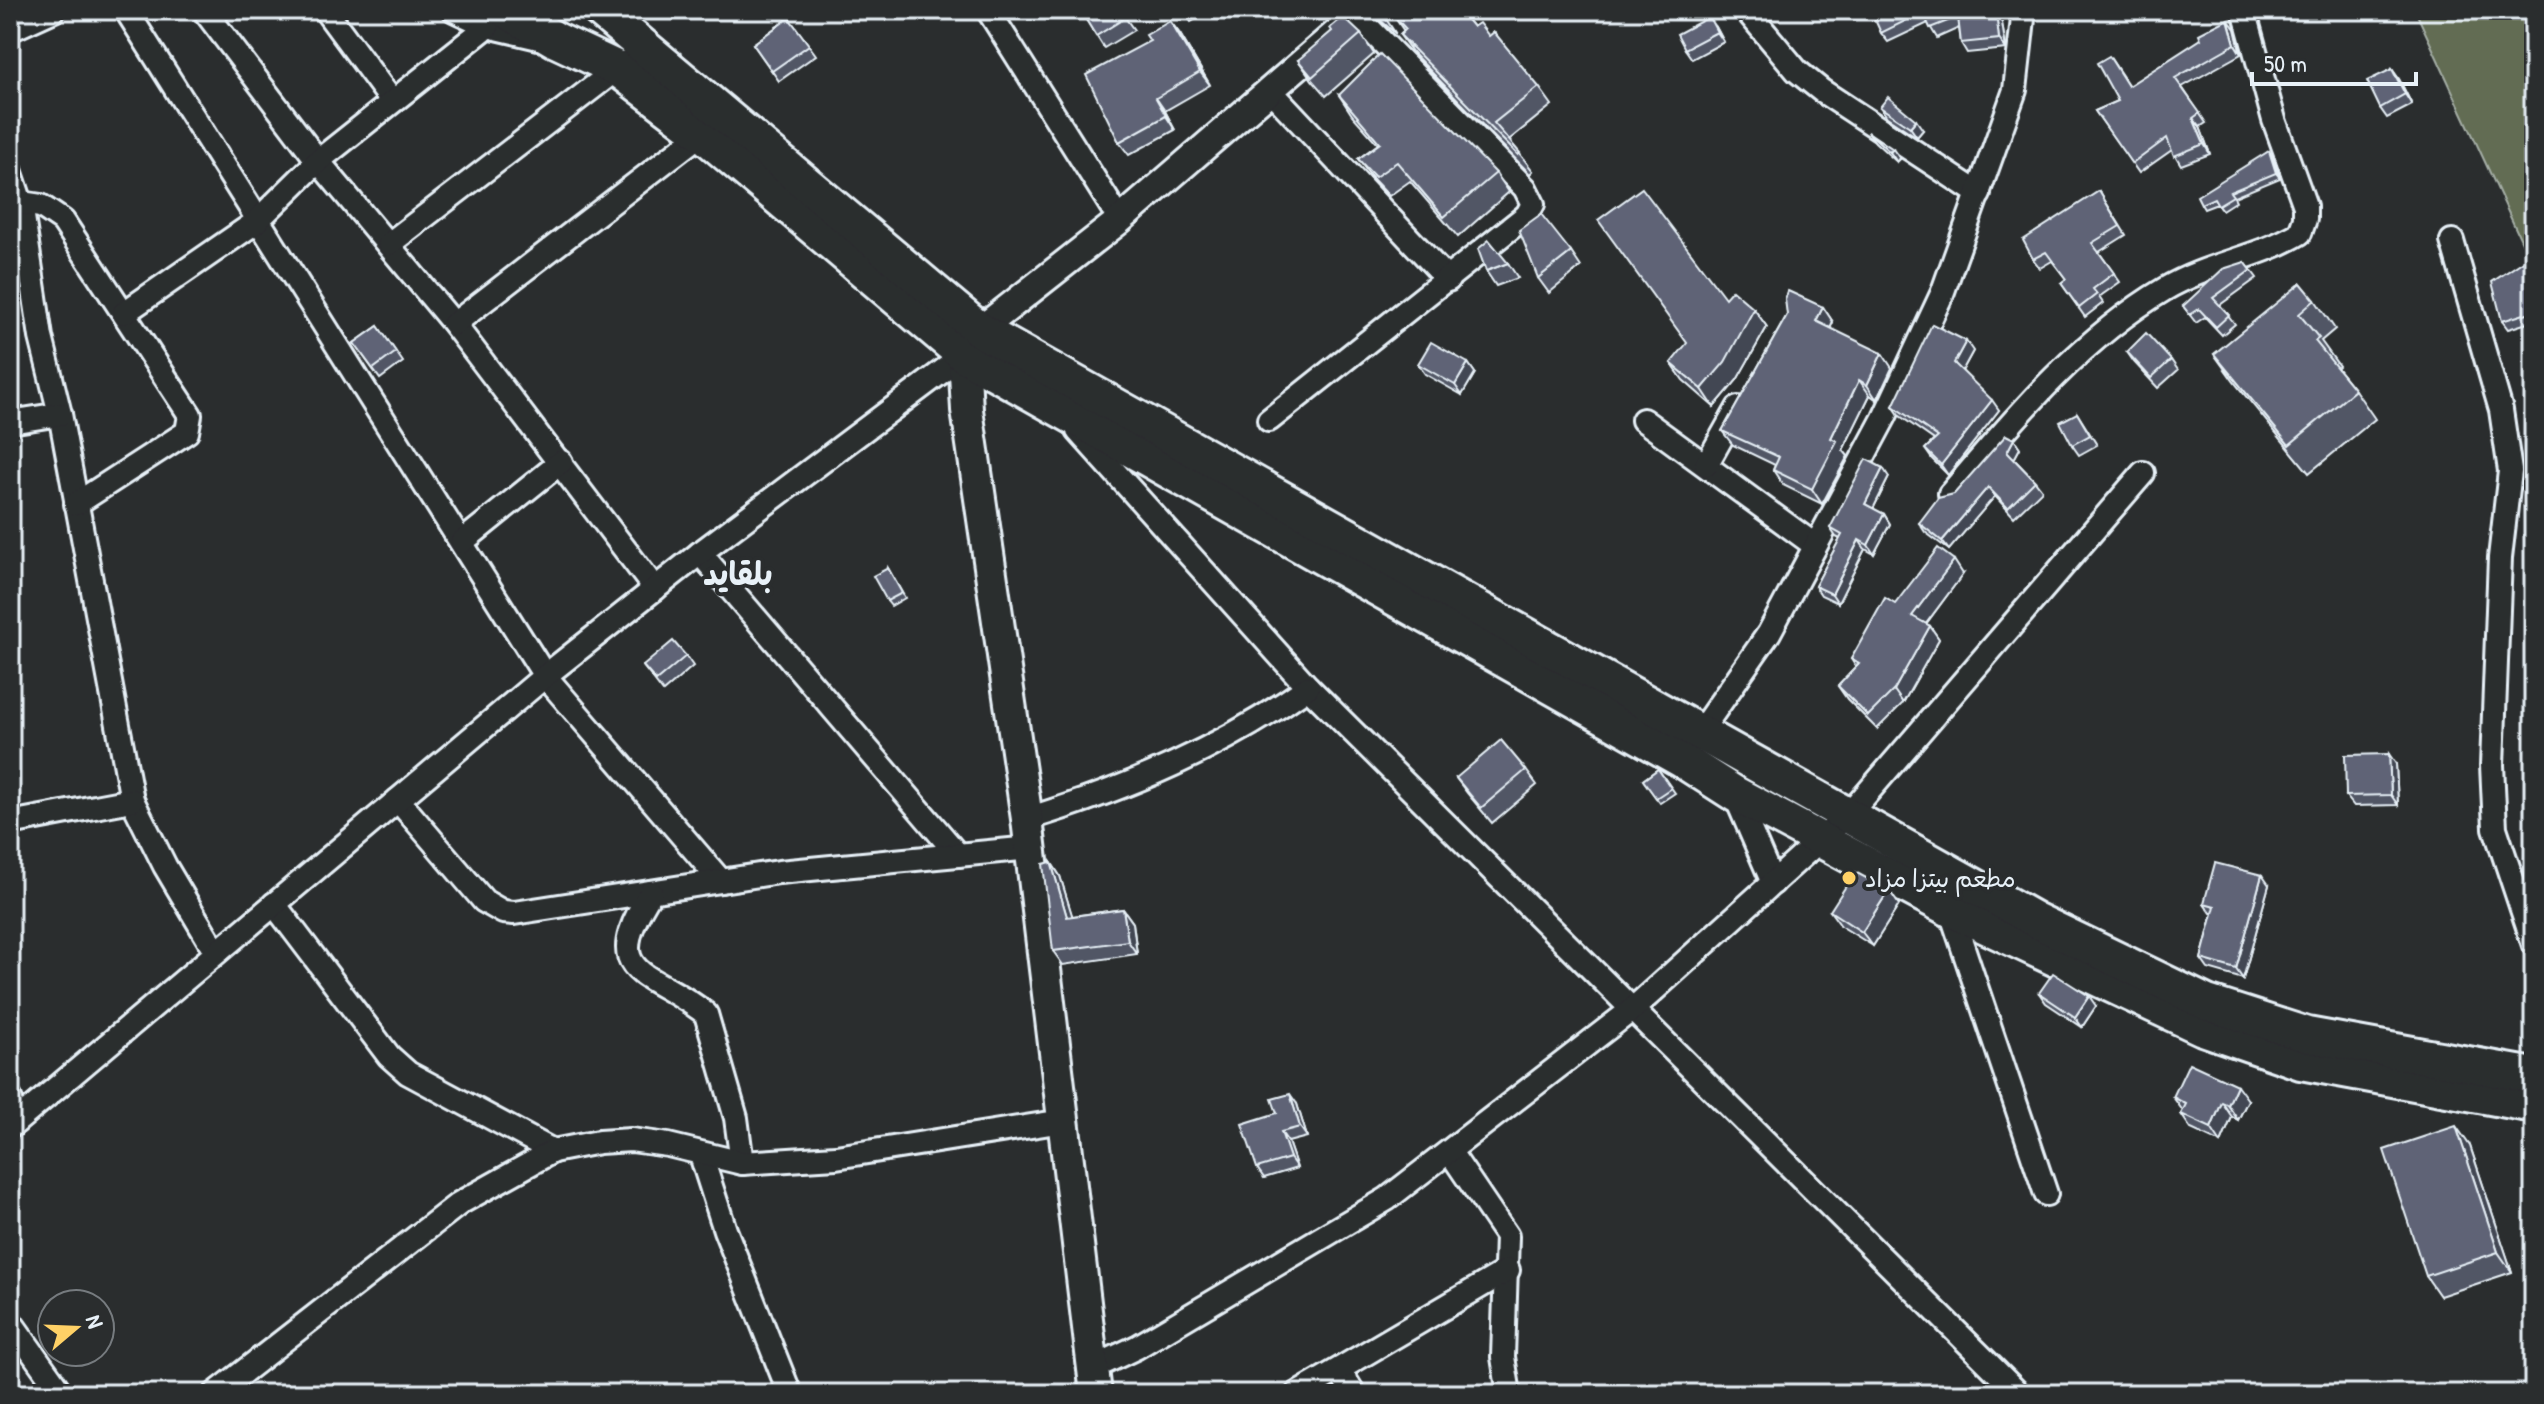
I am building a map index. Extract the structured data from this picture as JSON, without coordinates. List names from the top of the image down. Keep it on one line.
{"districts":["بلقايد"],"places":["مطعم بيتزا مزاد"],"scale_bar":"50 m","north":"right"}
